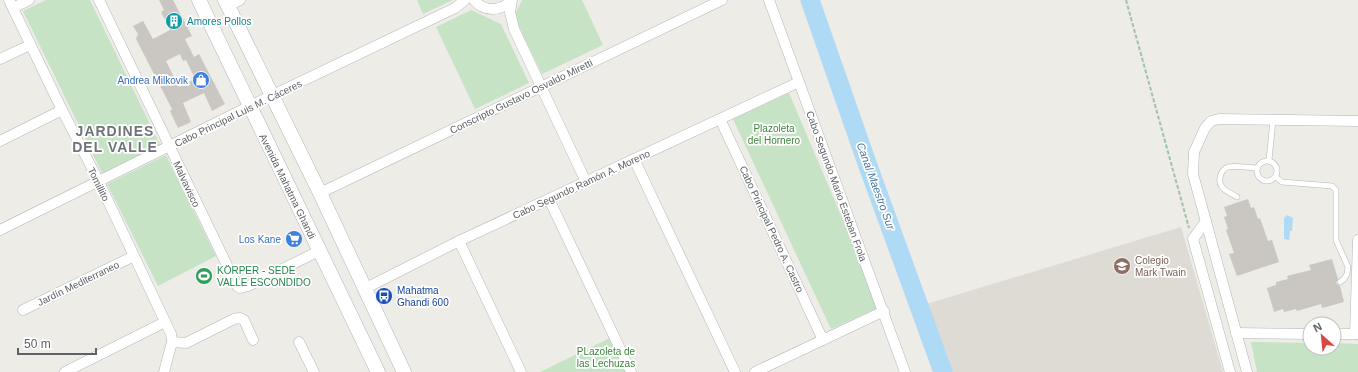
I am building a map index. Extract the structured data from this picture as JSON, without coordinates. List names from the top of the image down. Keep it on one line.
{"streets":{"main road":["Avenida Mahatma Ghandi"],"street":["Conscripto Gustavo Osvaldo Miretti","Cabo Principal Luis M. Cáceres","Tomillito","Malvavisco","Cabo Segundo Ramón A. Moreno","Cabo Segundo Mario Esteban Frola","Cabo Principal Pedro A. Castro","Jardín Mediterraneo"]},"crossings":[["Cabo Principal Luis M. Cáceres","Tomillito"],["Cabo Principal Luis M. Cáceres","Malvavisco"],["Cabo Principal Luis M. Cáceres","Avenida Mahatma Ghandi"],["Tomillito","Jardín Mediterraneo"],["Malvavisco","Avenida Mahatma Ghandi"],["Cabo Segundo Ramón A. Moreno","Cabo Segundo Mario Esteban Frola"],["Cabo Segundo Ramón A. Moreno","Cabo Principal Pedro A. Castro"]],"districts":["JARDINES DEL VALLE"],"water":["Canal Maestro Sur"],"parks":["Plazoleta del Hornero","PLazoleta de las Lechuzas"],"places":{"building":["Amores Pollos"],"shop":["Andrea Milkovik"],"supermarket":["Los Kane"],"school or university":["Colegio Mark Twain"],"sports":["KÖRPER - SEDE VALLE ESCONDIDO"],"bus stop":["Mahatma Ghandi 600"]},"scale_bar":"50 m","north":"top left"}
